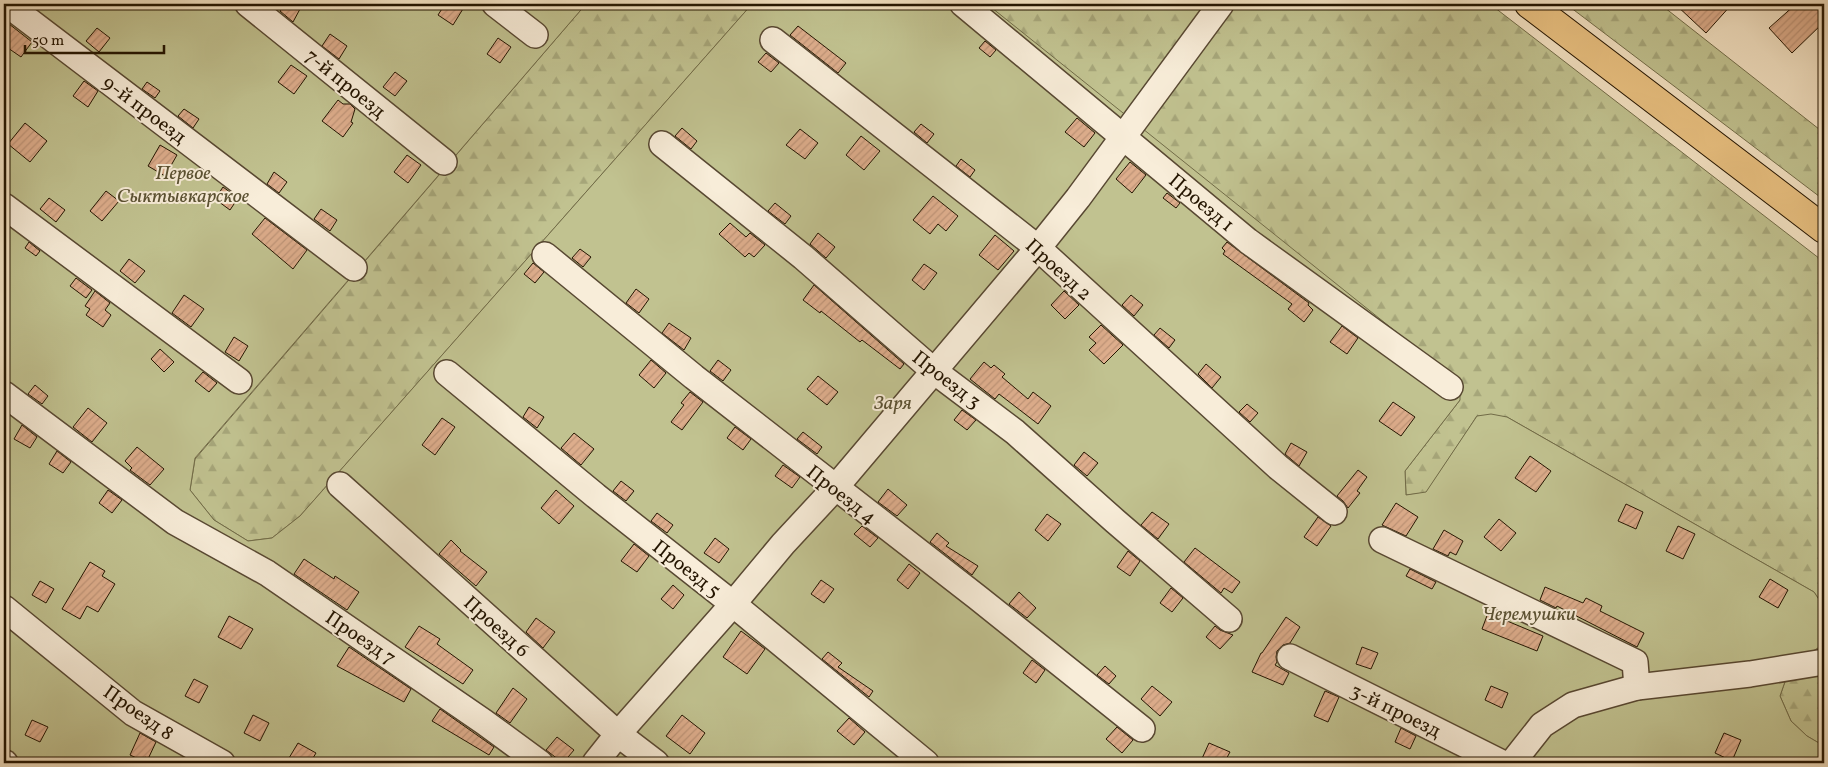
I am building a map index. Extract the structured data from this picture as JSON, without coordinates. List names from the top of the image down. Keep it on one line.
{"streets":{"street":["7-й проезд","9-й проезд","Проезд 1","Проезд 2","Проезд 3","Проезд 4","Проезд 5","Проезд 6","Проезд 7","3-й проезд","Проезд 8"]},"parks":["Первое Сыктывкарское","Заря","Черемушки"],"scale_bar":"50 m"}
